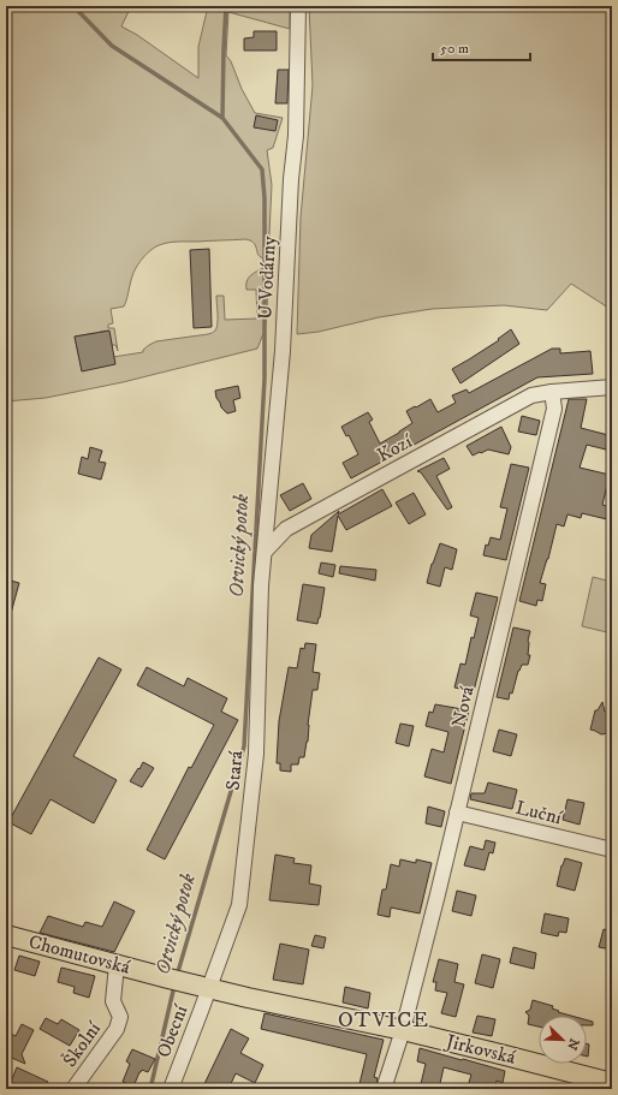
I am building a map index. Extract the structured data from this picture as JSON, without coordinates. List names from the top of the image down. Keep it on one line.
{"streets":{"main road":["Chomutovská","Jirkovská"],"street":["U Vodárny","Kozí","Nová","Stará","Luční","Obecní","Školní"]},"crossings":[["U Vodárny","Kozí"],["U Vodárny","Stará"],["Kozí","Nová"],["Kozí","Stará"],["Nová","Luční"],["Nová","Jirkovská"],["Stará","Chomutovská"],["Stará","Obecní"],["Stará","Jirkovská"],["Chomutovská","Obecní"],["Chomutovská","Školní"],["Chomutovská","Jirkovská"],["Obecní","Jirkovská"]],"districts":["OTVICE"],"water":["Otvický potok"],"scale_bar":"50 m","north":"bottom right"}
